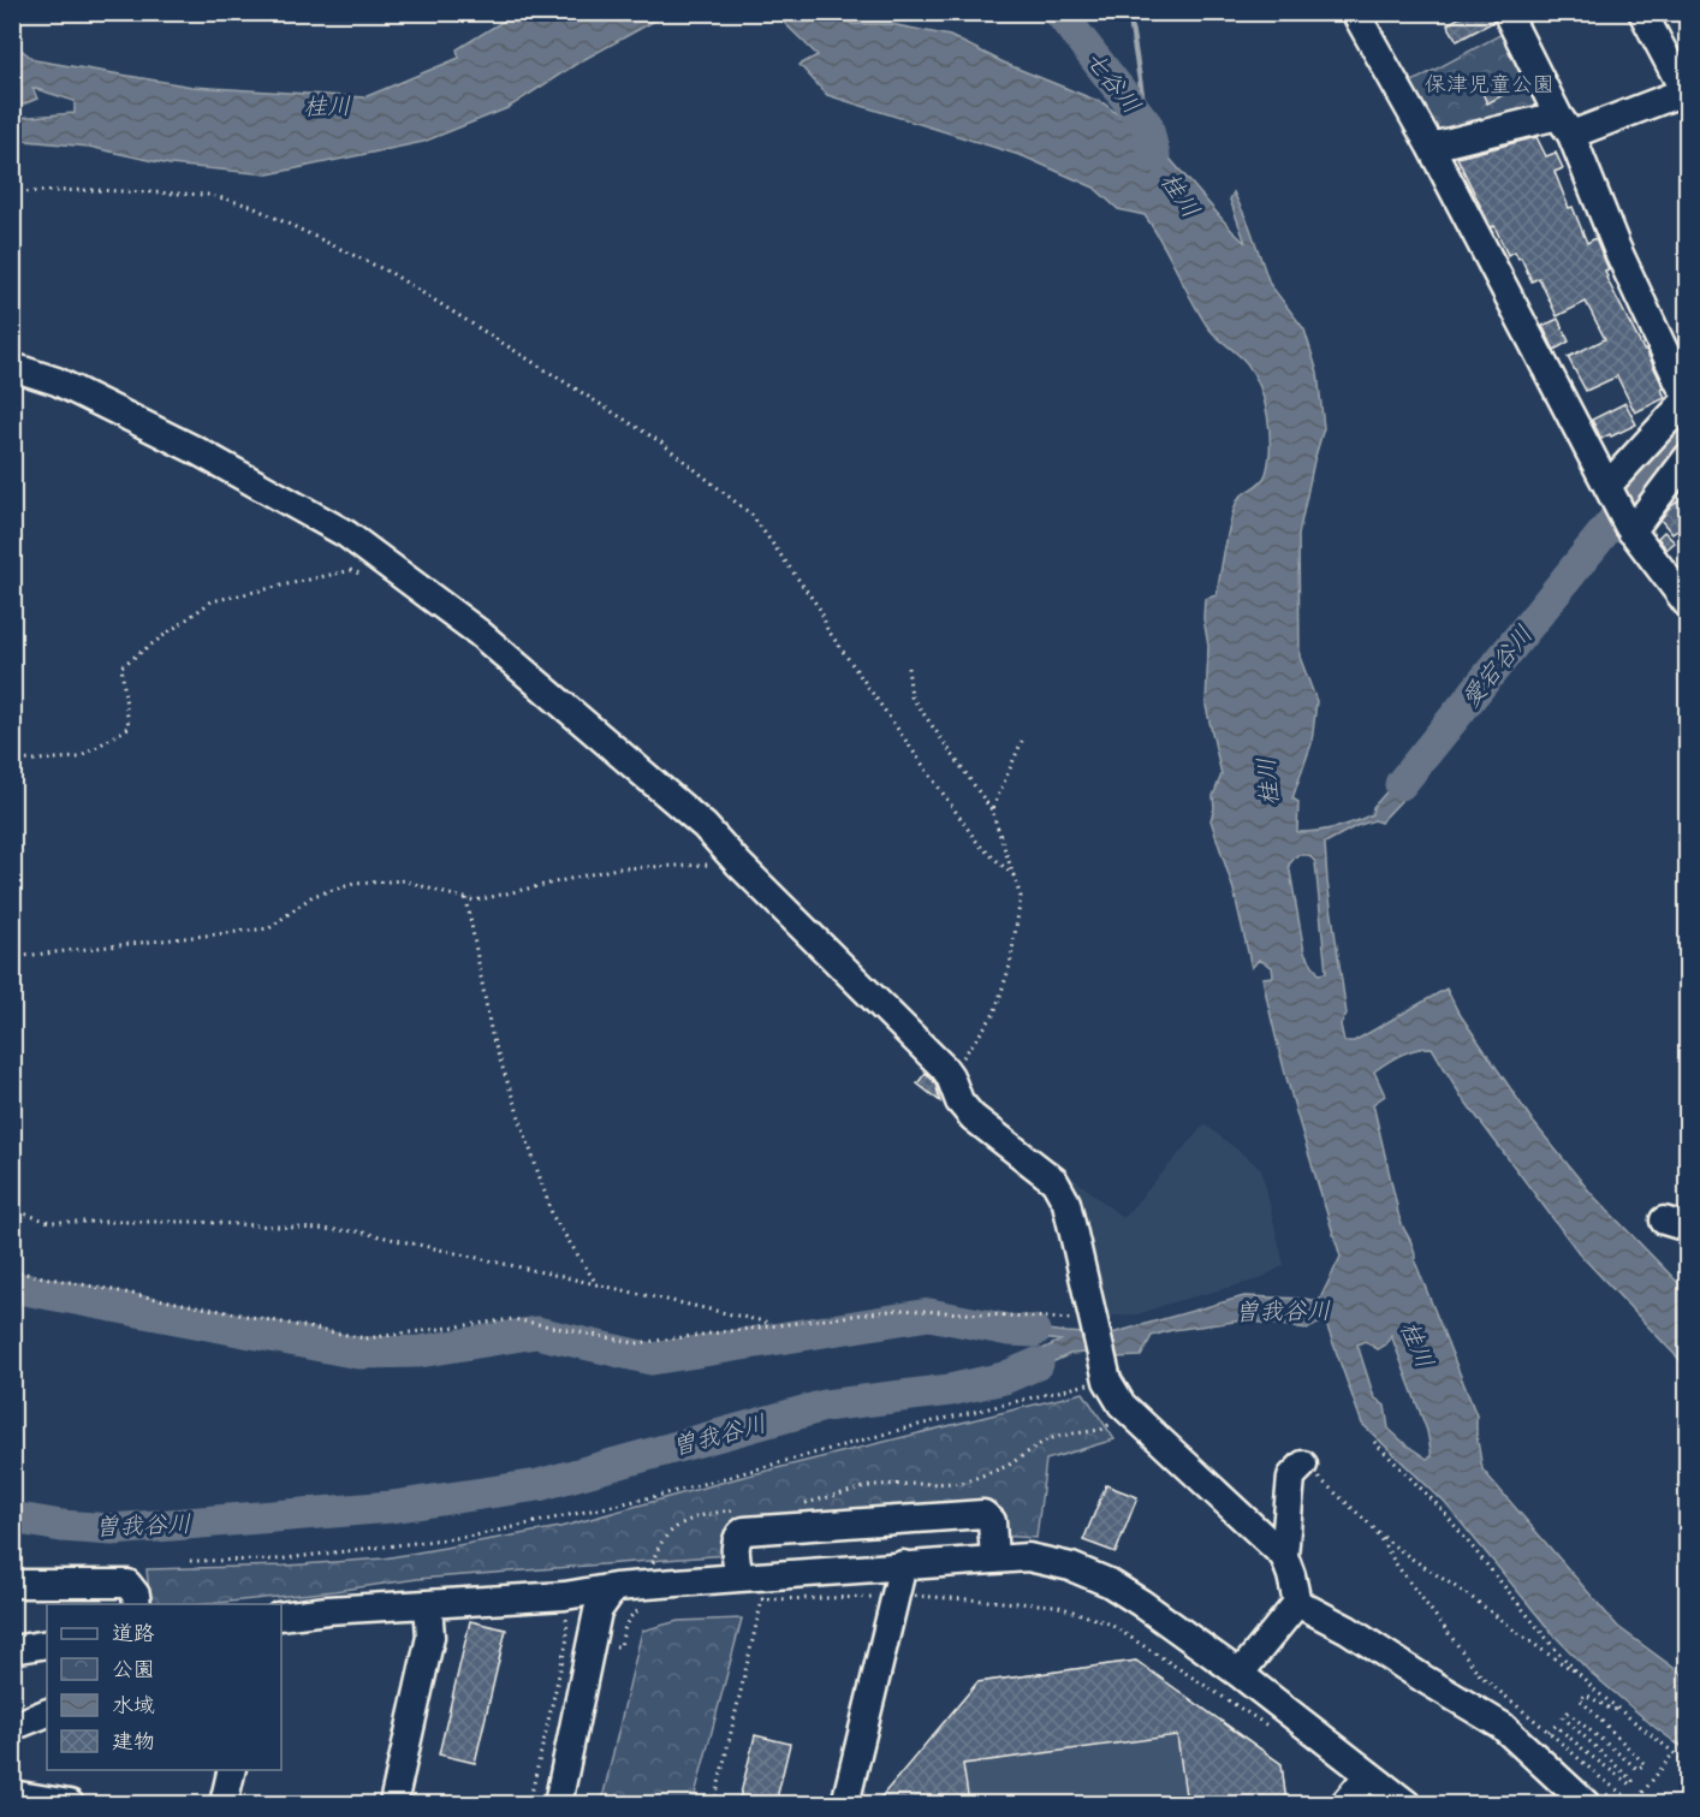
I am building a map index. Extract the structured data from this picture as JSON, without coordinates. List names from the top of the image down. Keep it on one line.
{"water":["七谷川","桂川","愛宕谷川","曽我谷川"],"parks":["保津児童公園"],"legend":["道路","公園","水域","建物"]}
